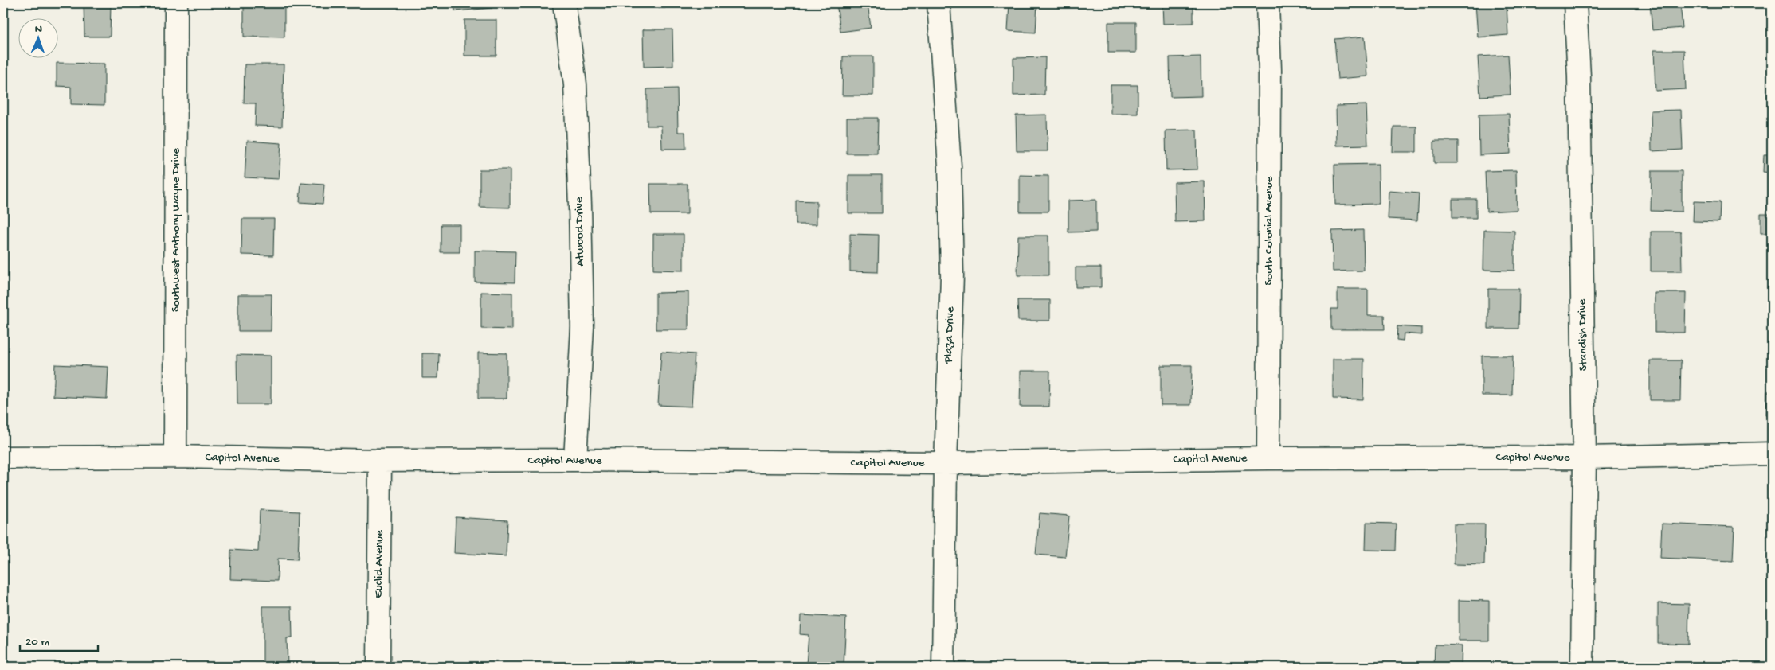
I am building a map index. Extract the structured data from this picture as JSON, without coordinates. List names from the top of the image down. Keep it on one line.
{"streets":{"street":["Southwest Anthony Wayne Drive","South Colonial Avenue","Atwood Drive","Plaza Drive","Standish Drive","Capitol Avenue","Euclid Avenue"]},"crossings":[["Southwest Anthony Wayne Drive","Capitol Avenue"],["South Colonial Avenue","Capitol Avenue"],["Atwood Drive","Capitol Avenue"],["Plaza Drive","Capitol Avenue"],["Standish Drive","Capitol Avenue"],["Capitol Avenue","Euclid Avenue"]],"scale_bar":"20 m","north":"top"}
